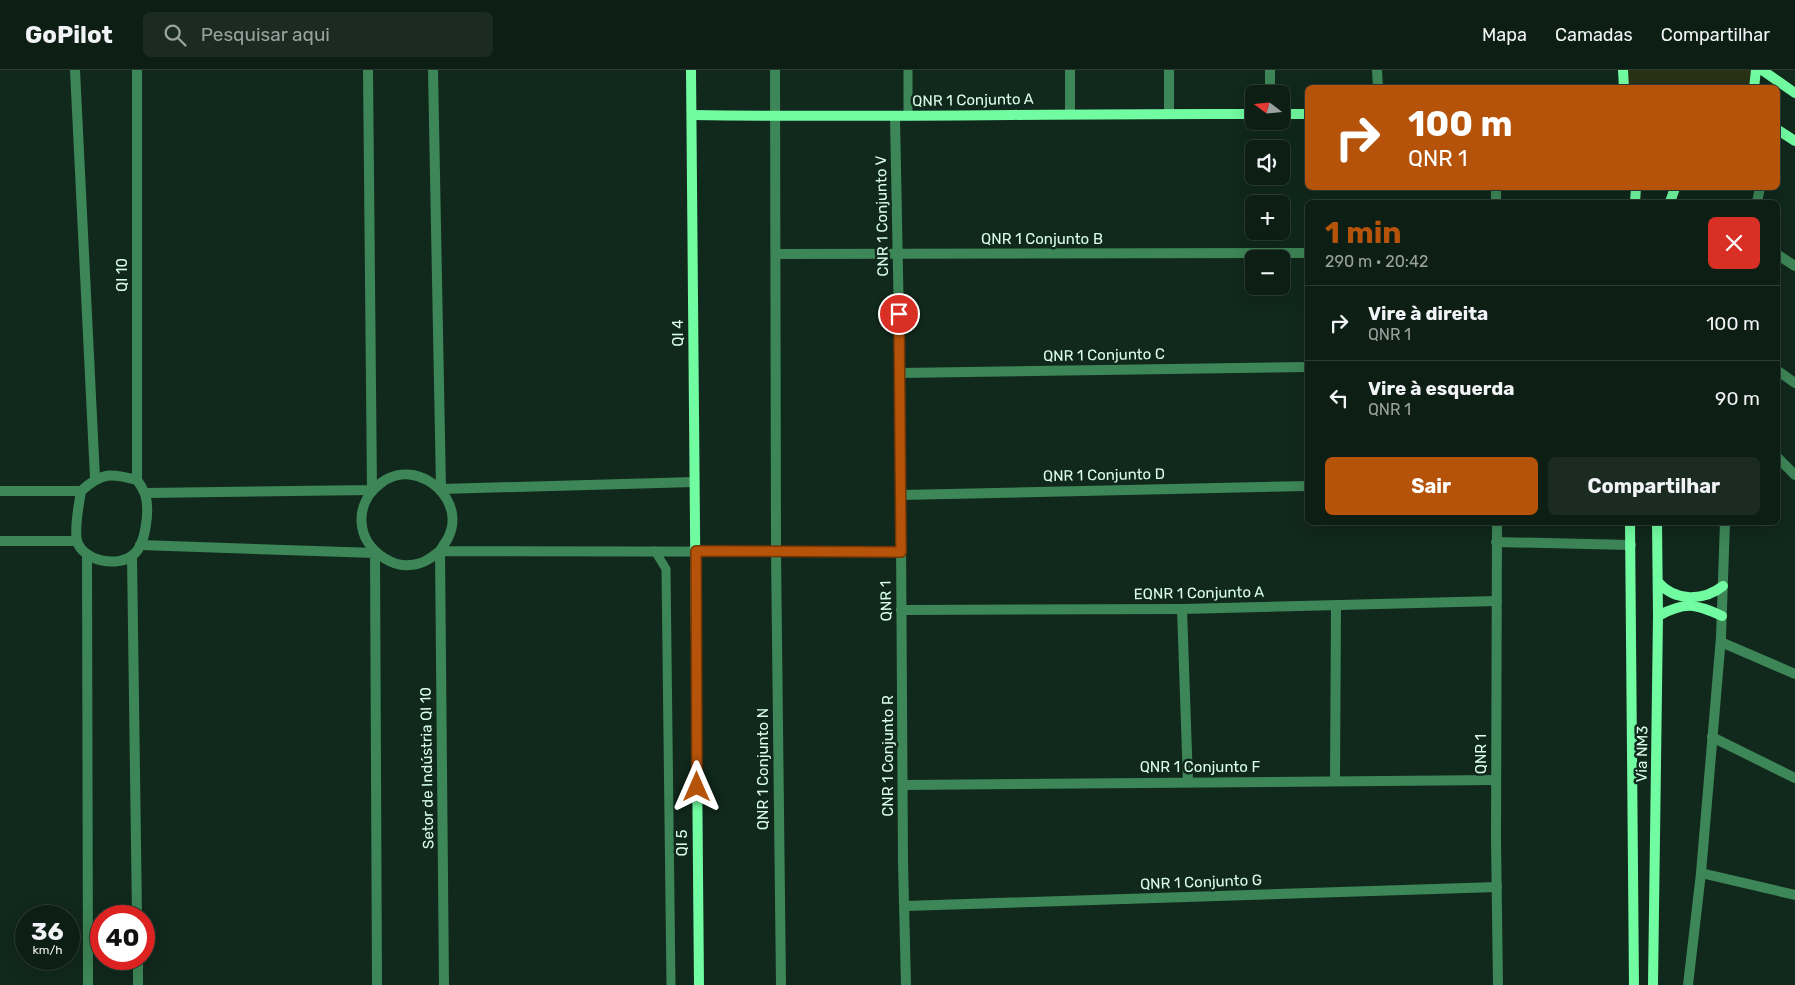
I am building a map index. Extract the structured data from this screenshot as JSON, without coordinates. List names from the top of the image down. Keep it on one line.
{"streets":{"street":["QNR 1 Conjunto A","CNR 1 Conjunto V","QNR 1 Conjunto B","QI 10","QI 4","QNR 1 Conjunto C","QNR 1 Conjunto D","EQNR 1 Conjunto A","QNR 1","Via NM3","CNR 1 Conjunto R","QNR 1 Conjunto F","Setor de Indústria QI 10","QNR 1 Conjunto N","QI 5","QNR 1 Conjunto G"]},"crossings":[["QNR 1 Conjunto A","CNR 1 Conjunto V"],["QNR 1 Conjunto A","QI 4"],["QNR 1 Conjunto A","QNR 1 Conjunto N"],["CNR 1 Conjunto V","QNR 1 Conjunto B"],["CNR 1 Conjunto V","QNR 1 Conjunto C"],["CNR 1 Conjunto V","QNR 1 Conjunto D"],["CNR 1 Conjunto V","QNR 1"],["QNR 1 Conjunto B","QNR 1 Conjunto N"],["QI 4","QI 5"],["QNR 1 Conjunto D","QNR 1"],["EQNR 1 Conjunto A","QNR 1"],["QNR 1","CNR 1 Conjunto R"],["QNR 1","QNR 1 Conjunto F"],["QNR 1","QNR 1 Conjunto G"],["CNR 1 Conjunto R","QNR 1 Conjunto F"],["CNR 1 Conjunto R","QNR 1 Conjunto G"]],"north":"left","page":{"header":"GoPilot","search":"Pesquisar aqui","nav":["Mapa","Camadas","Compartilhar"],"map_buttons":["+","−"],"turn":["100 m","QNR 1"],"heading":["1 min","290 m · 20:42"],"list":[{"name":"Vire à direita","note":"QNR 1","value":"100 m"},{"name":"Vire à esquerda","note":"QNR 1","value":"90 m"}],"buttons":["Sair","Compartilhar"],"speed":"36 km/h","limit":"40"}}
